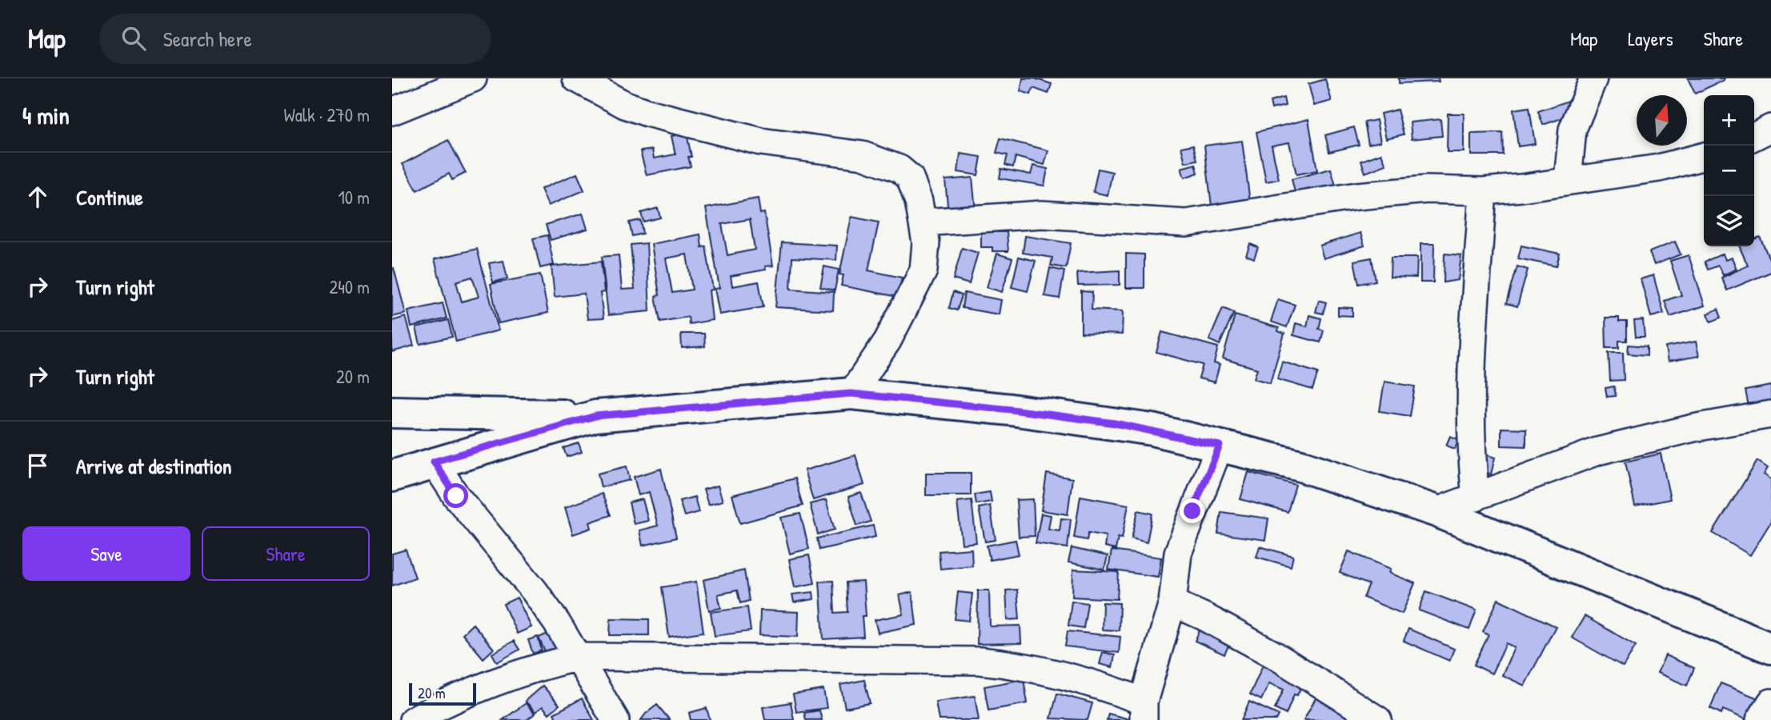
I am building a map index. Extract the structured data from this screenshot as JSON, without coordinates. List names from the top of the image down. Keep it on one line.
{"scale_bar":"20 m","north":"top","page":{"header":"Map","search":"Search here","nav":["Map","Layers","Share"],"heading":["4 min","Walk · 270 m"],"map_buttons":["+","−"],"list":[["Continue","10 m"],["Turn right","240 m"],["Turn right","20 m"],"Arrive at destination"],"buttons":["Save","Share"],"scale":"20 m"}}
